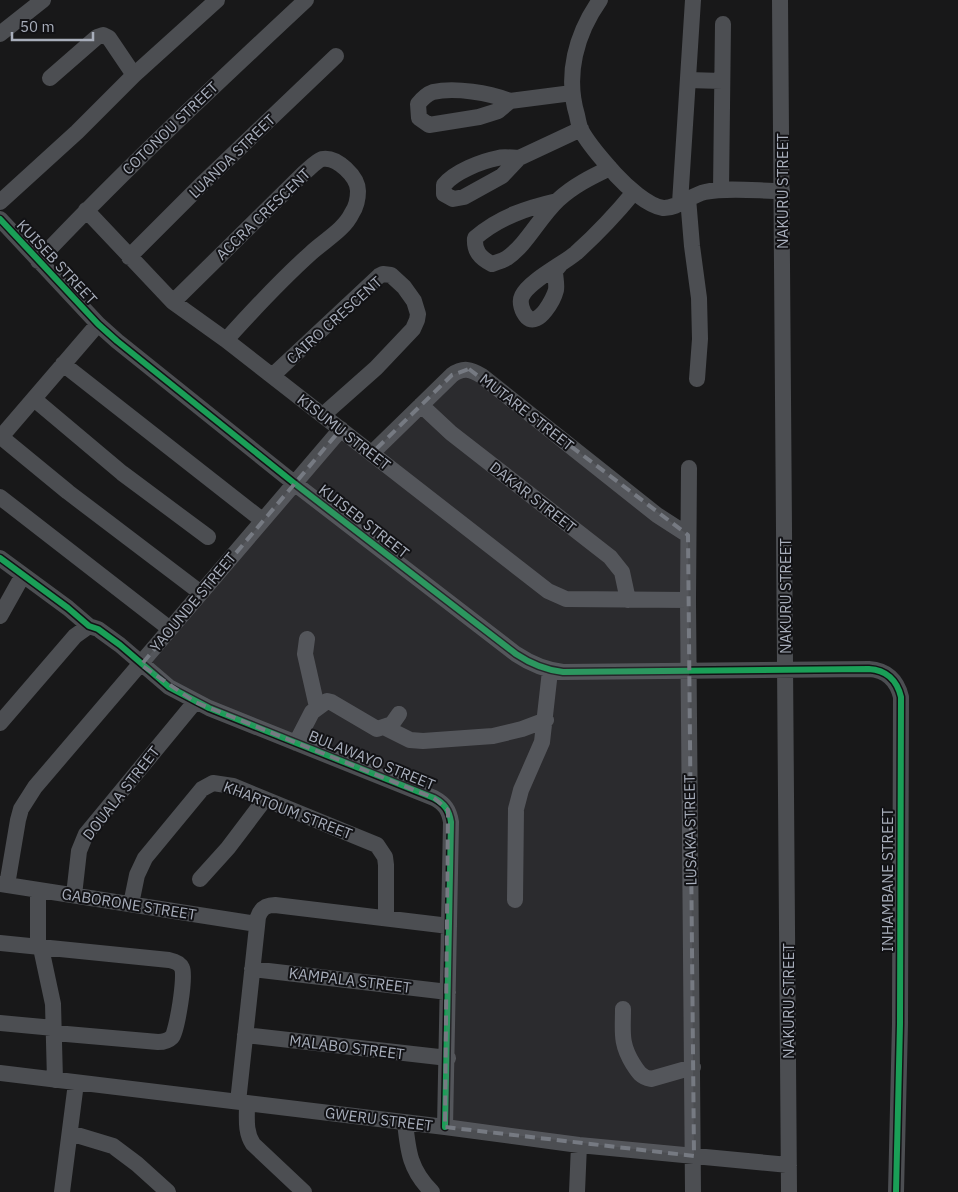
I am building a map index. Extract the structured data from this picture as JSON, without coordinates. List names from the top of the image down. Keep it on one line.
{"streets":{"street":["COTONOU STREET","LUANDA STREET","NAKURU STREET","ACCRA CRESCENT","KUISEB STREET","CAIRO CRESCENT","MUTARE STREET","KISUMU STREET","DAKAR STREET","YAOUNDE STREET","BULAWAYO STREET","DOUALA STREET","KHARTOUM STREET","LUSAKA STREET","INHAMBANE STREET","GABORONE STREET","KAMPALA STREET","MALABO STREET","GWERU STREET"]},"crossings":[["COTONOU STREET","KUISEB STREET"],["COTONOU STREET","KISUMU STREET"],["LUANDA STREET","KISUMU STREET"],["NAKURU STREET","KUISEB STREET"],["NAKURU STREET","INHAMBANE STREET"],["NAKURU STREET","GWERU STREET"],["ACCRA CRESCENT","KISUMU STREET"],["KUISEB STREET","YAOUNDE STREET"],["KUISEB STREET","LUSAKA STREET"],["KUISEB STREET","INHAMBANE STREET"],["CAIRO CRESCENT","KISUMU STREET"],["MUTARE STREET","KISUMU STREET"],["MUTARE STREET","DAKAR STREET"],["MUTARE STREET","LUSAKA STREET"],["KISUMU STREET","DAKAR STREET"],["KISUMU STREET","YAOUNDE STREET"],["KISUMU STREET","LUSAKA STREET"],["YAOUNDE STREET","BULAWAYO STREET"],["YAOUNDE STREET","GABORONE STREET"],["BULAWAYO STREET","DOUALA STREET"],["BULAWAYO STREET","KAMPALA STREET"],["BULAWAYO STREET","MALABO STREET"],["BULAWAYO STREET","GWERU STREET"],["DOUALA STREET","GABORONE STREET"],["KHARTOUM STREET","GABORONE STREET"],["LUSAKA STREET","GWERU STREET"]],"scale_bar":"50 m"}
